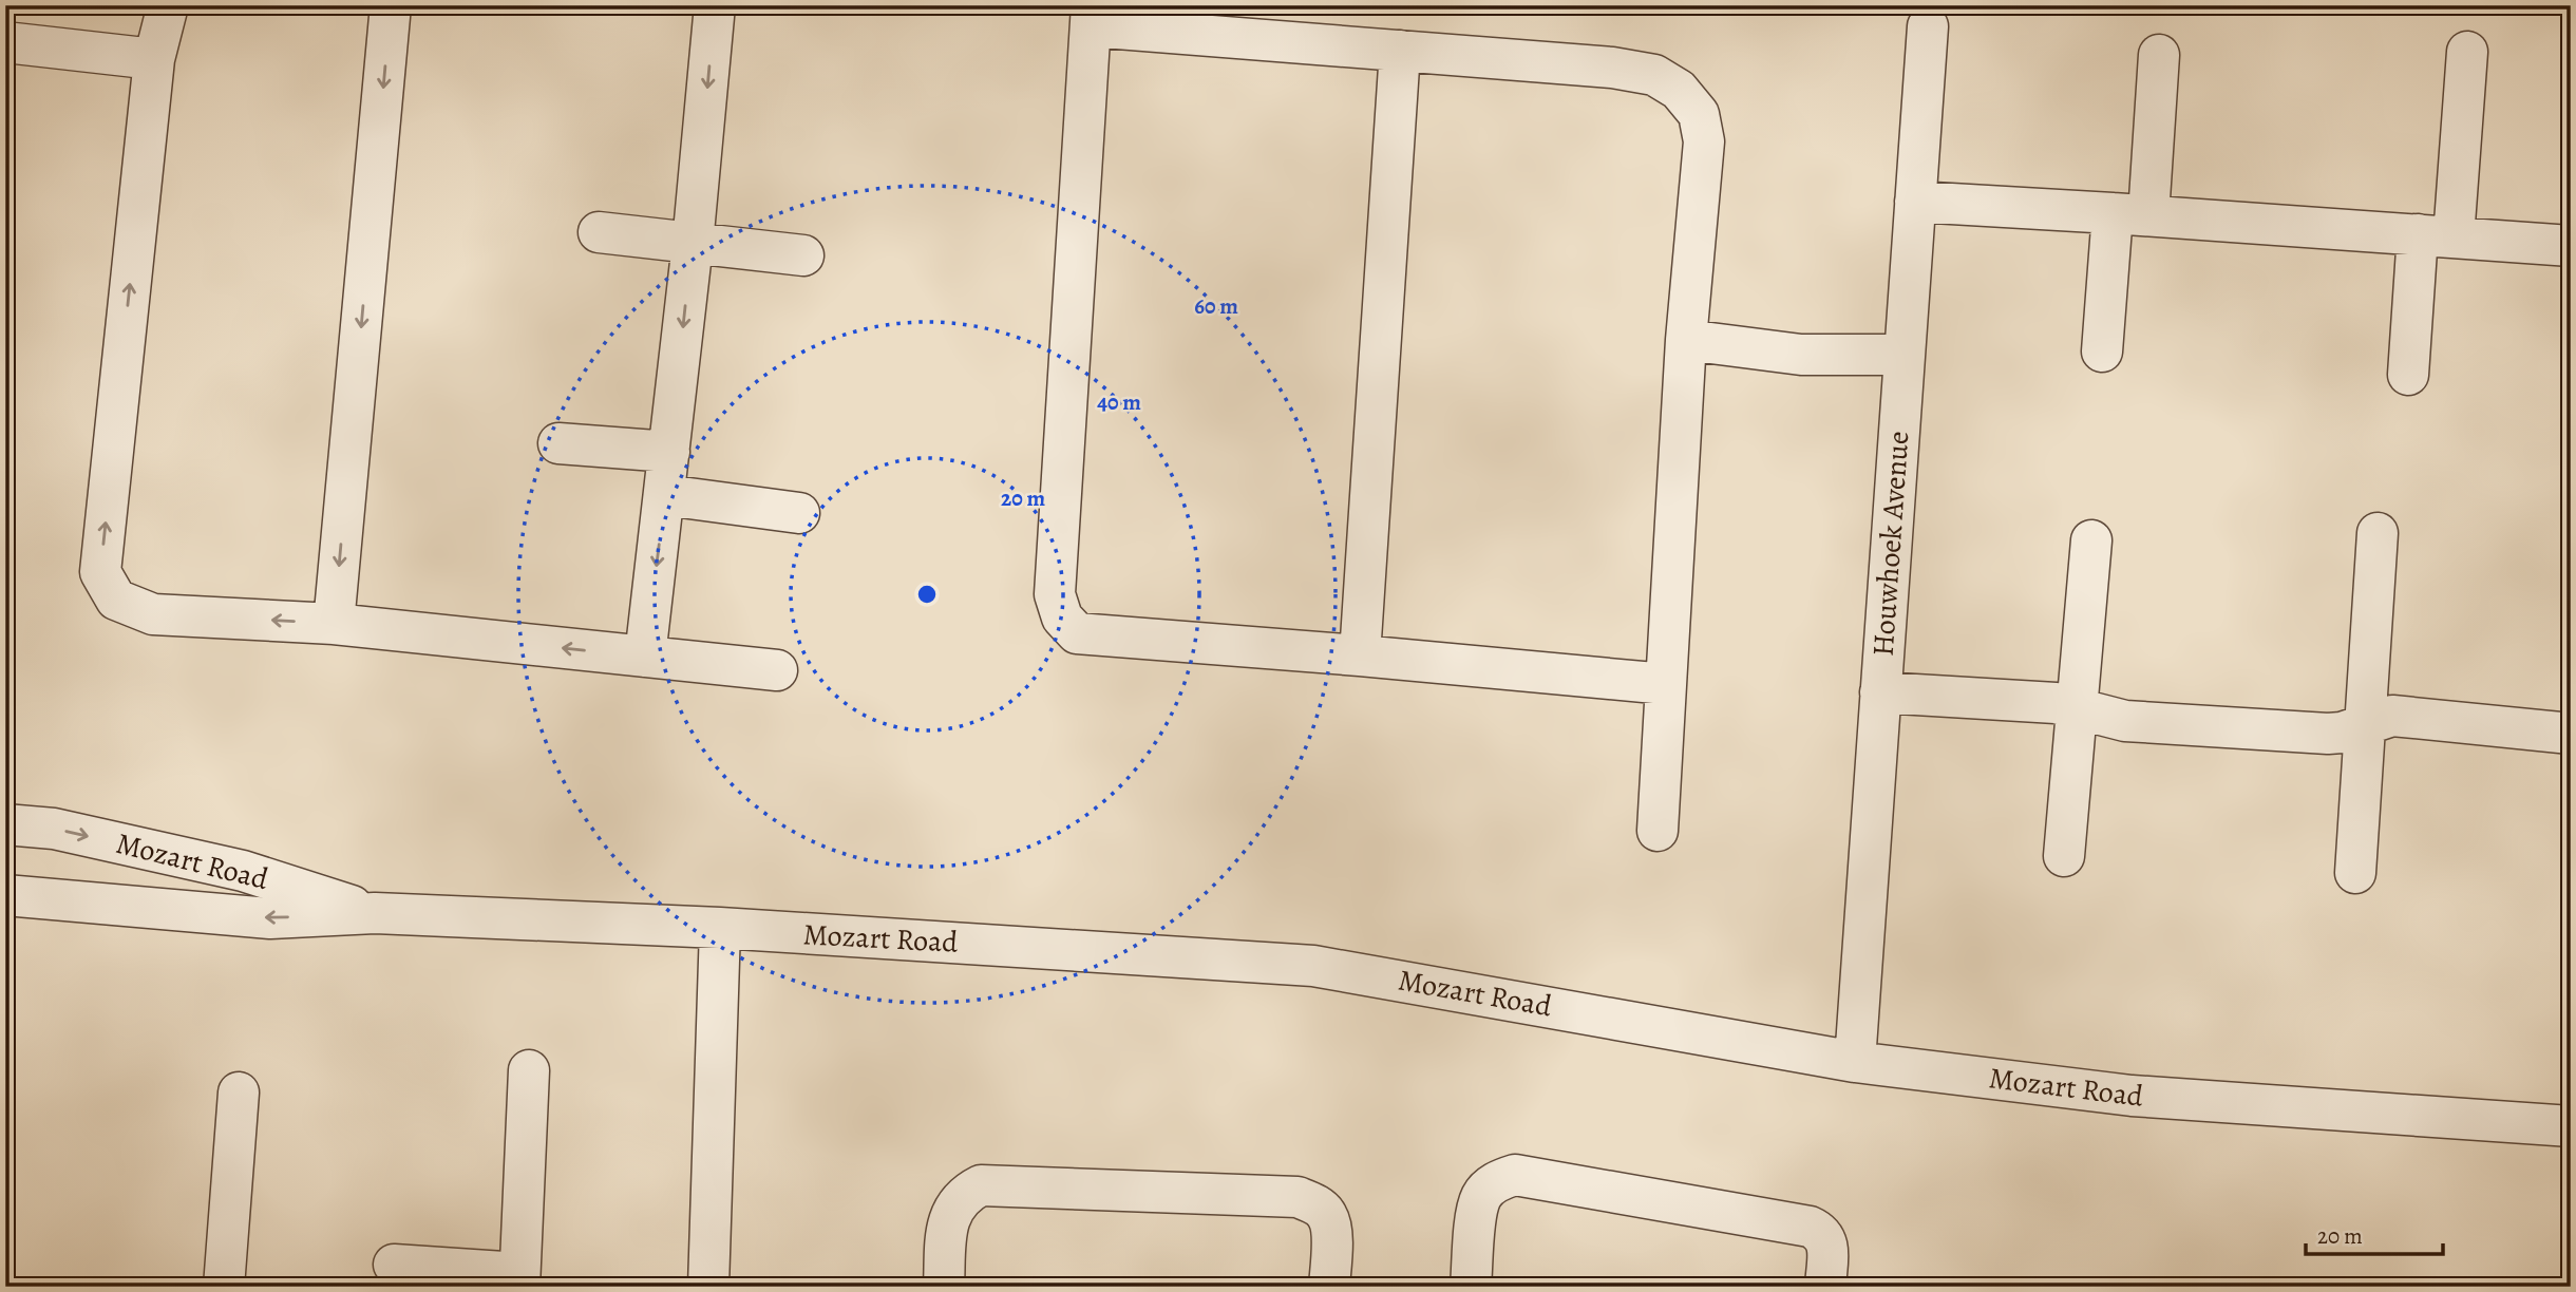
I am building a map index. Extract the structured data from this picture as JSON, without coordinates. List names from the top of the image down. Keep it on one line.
{"streets":{"street":["Houwhoek Avenue","Mozart Road"]},"crossings":[["Houwhoek Avenue","Mozart Road"]],"scale_bar":"20 m","rings":["60 m","40 m","20 m"]}
